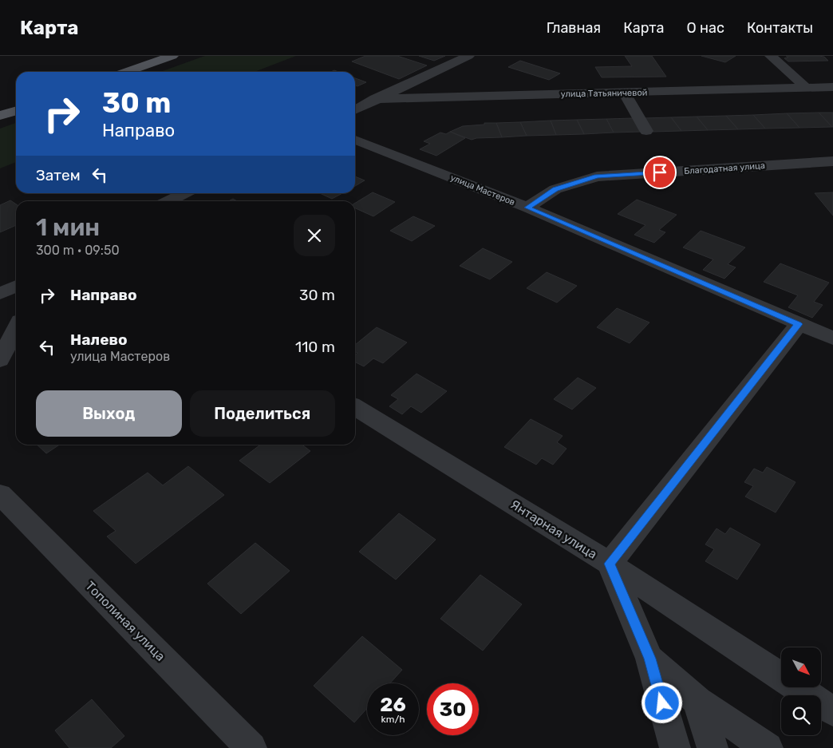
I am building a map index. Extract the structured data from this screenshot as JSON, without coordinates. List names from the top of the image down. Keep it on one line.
{"streets":{"street":["улица Татьяничевой","Благодатная улица","улица Мастеров","Янтарная улица","Тополиная улица"]},"crossings":[["Благодатная улица","улица Мастеров"]],"north":"bottom right","page":{"header":"Карта","nav":["Главная","Карта","О нас","Контакты"],"turn":["30 m","Направо"],"then":"Затем","heading":["1 мин","300 m · 09:50"],"list":[{"name":"Направо","value":"30 m"},{"name":"Налево","note":"улица Мастеров","value":"110 m"}],"buttons":["Выход","Поделиться"],"speed":"26 km/h","limit":"30"}}
